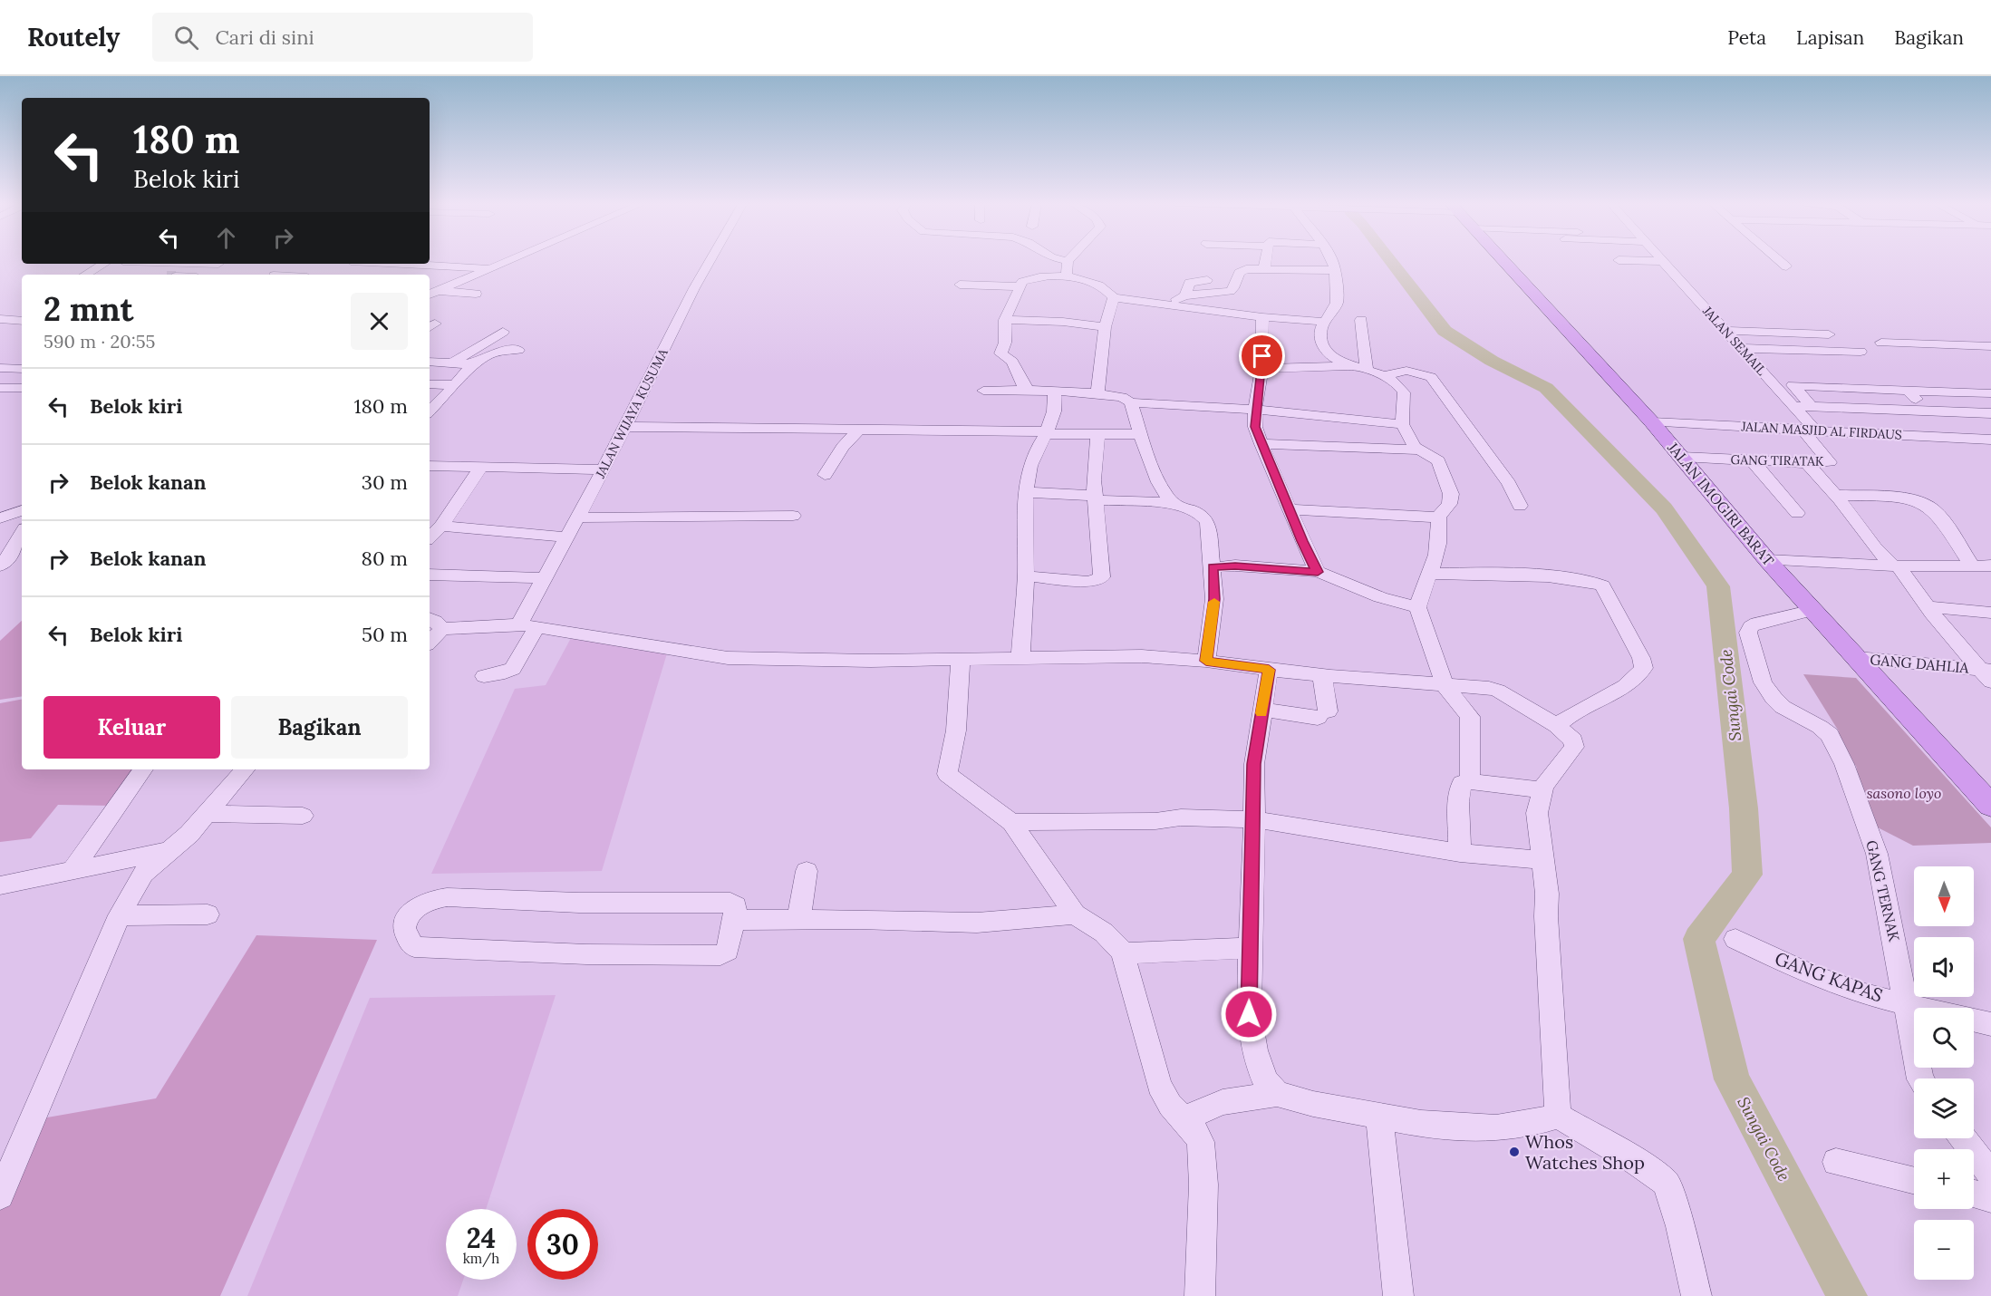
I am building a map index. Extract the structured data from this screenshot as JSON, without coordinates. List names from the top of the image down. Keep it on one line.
{"streets":{"main road":["JALAN IMOGIRI BARAT"],"street":["JALAN SEMAIL","JALAN WIJAYA KUSUMA","JALAN MASJID AL FIRDAUS","GANG TIRATAK","GANG DAHLIA","GANG TERNAK","GANG KAPAS"]},"crossings":[["JALAN SEMAIL","JALAN MASJID AL FIRDAUS"],["JALAN SEMAIL","GANG TIRATAK"],["JALAN MASJID AL FIRDAUS","GANG TIRATAK"],["JALAN MASJID AL FIRDAUS","JALAN IMOGIRI BARAT"],["GANG TIRATAK","JALAN IMOGIRI BARAT"],["JALAN IMOGIRI BARAT","GANG DAHLIA"],["JALAN IMOGIRI BARAT","GANG TERNAK"],["GANG TERNAK","GANG KAPAS"]],"water":["Sungai Code"],"parks":["sasono loyo"],"places":["Whos Watches Shop"],"north":"bottom","page":{"header":"Routely","search":"Cari di sini","nav":["Peta","Lapisan","Bagikan"],"turn":["180 m","Belok kiri"],"heading":["2 mnt","590 m · 20:55"],"list":[{"name":"Belok kiri","value":"180 m"},{"name":"Belok kanan","value":"30 m"},{"name":"Belok kanan","value":"80 m"},{"name":"Belok kiri","value":"50 m"}],"buttons":["Keluar","Bagikan"],"map_buttons":["+","−"],"speed":"24 km/h","limit":"30"}}
